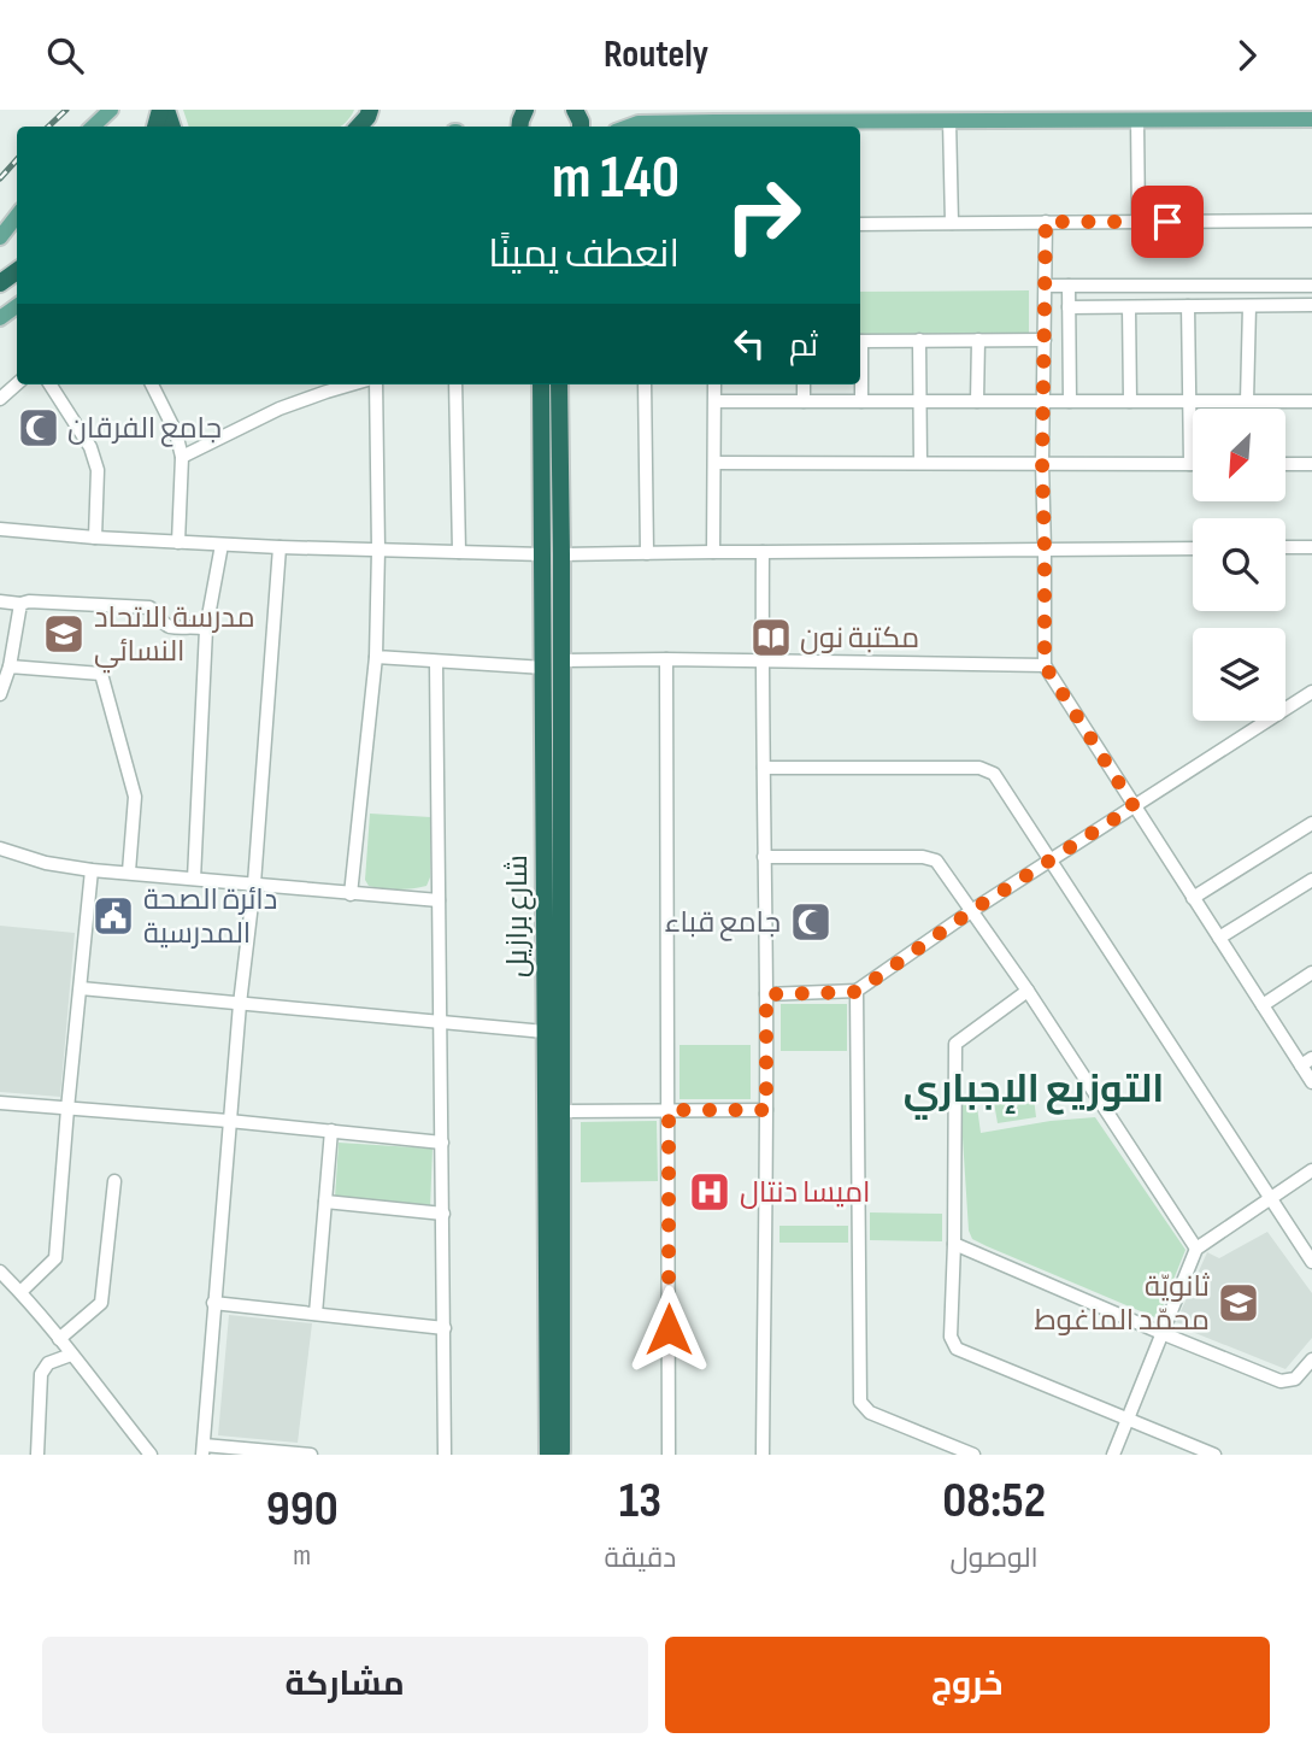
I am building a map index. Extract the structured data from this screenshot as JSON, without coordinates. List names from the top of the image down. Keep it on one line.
{"streets":{"highway":["شارع برازيل"]},"districts":["التوزيع الإجباري"],"places":{"mosque":["جامع الفرقان","جامع قباء"],"school or university":["مدرسة الاتحاد النسائي","ثانويّة محمّد الماغوط"],"library":["مكتبة نون"],"public building":["دائرة الصحة المدرسية"],"hospital":["اميسا دنتال"]},"north":"bottom left","page":{"header":"Routely","turn":["140 m","انعطف يمينًا"],"then":"ثم","eta":["08:52","الوصول","13","دقيقة","990","m"],"buttons":["خروج","مشاركة"]}}
